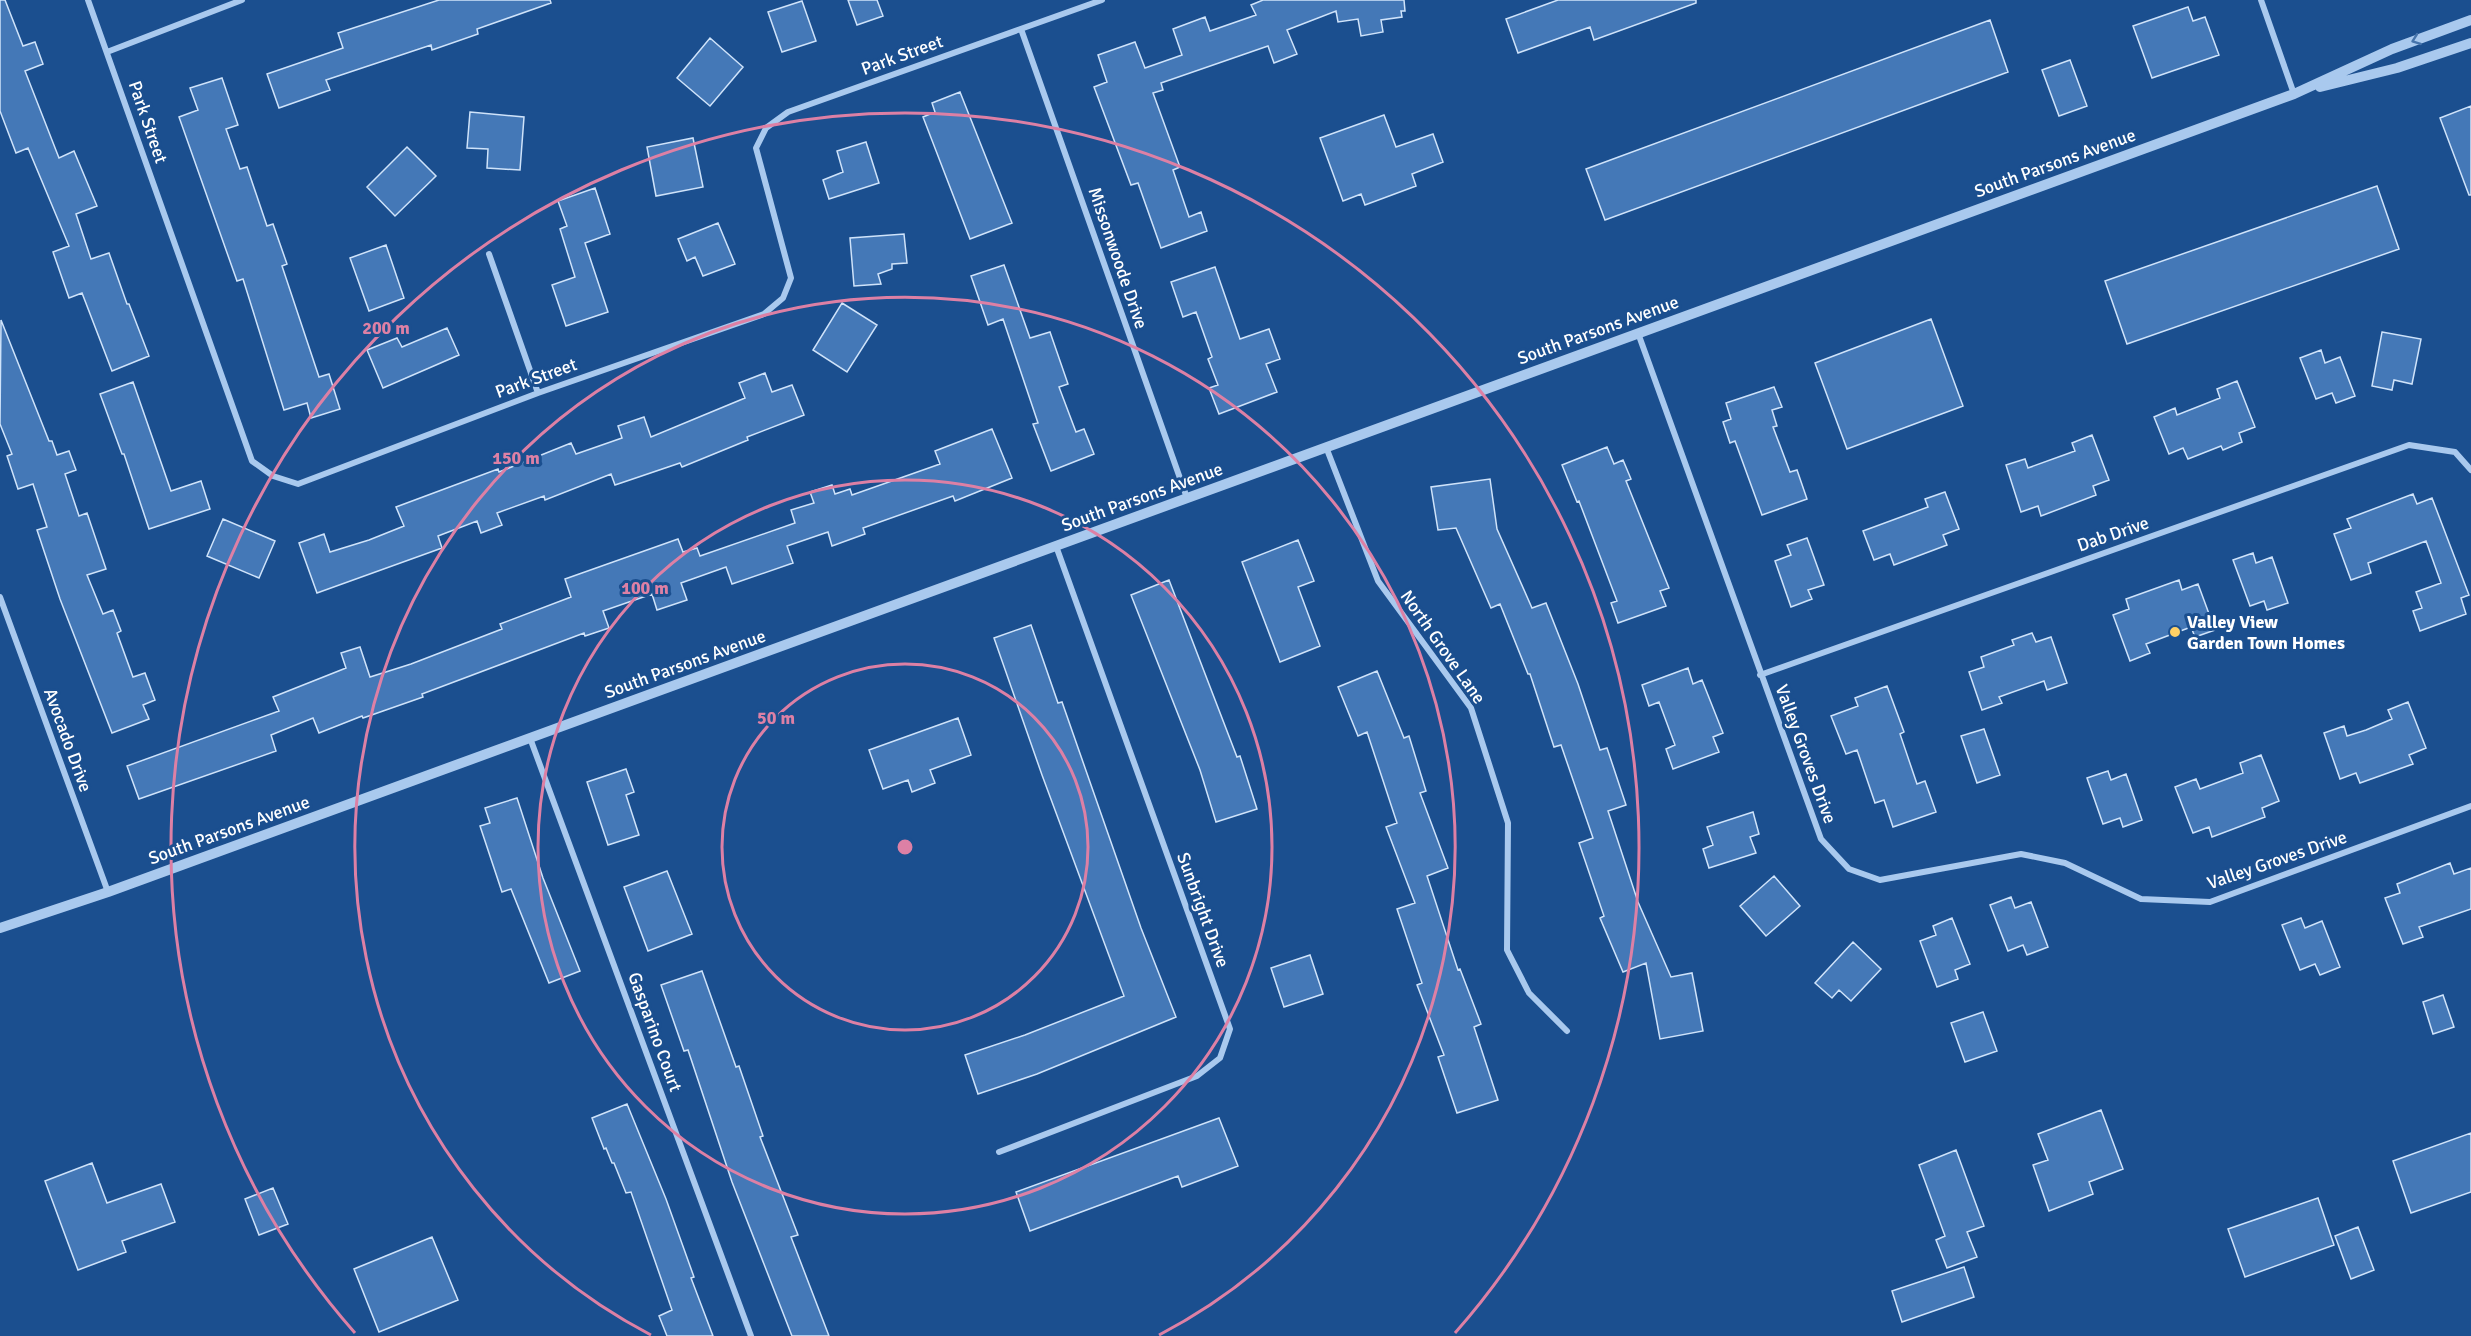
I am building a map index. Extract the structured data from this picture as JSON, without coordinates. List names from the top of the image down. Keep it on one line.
{"streets":{"street":["Park Street","South Parsons Avenue","Missonwoode Drive","Dab Drive","North Grove Lane","Avocado Drive","Valley Groves Drive","Sunbright Drive","Gasparino Court"]},"crossings":[["Park Street","Missonwoode Drive"],["South Parsons Avenue","Missonwoode Drive"],["South Parsons Avenue","North Grove Lane"],["South Parsons Avenue","Avocado Drive"],["South Parsons Avenue","Valley Groves Drive"],["South Parsons Avenue","Sunbright Drive"],["South Parsons Avenue","Gasparino Court"],["Dab Drive","Valley Groves Drive"]],"places":["Valley View Garden Town Homes"],"rings":["200 m","150 m","100 m","50 m"]}
